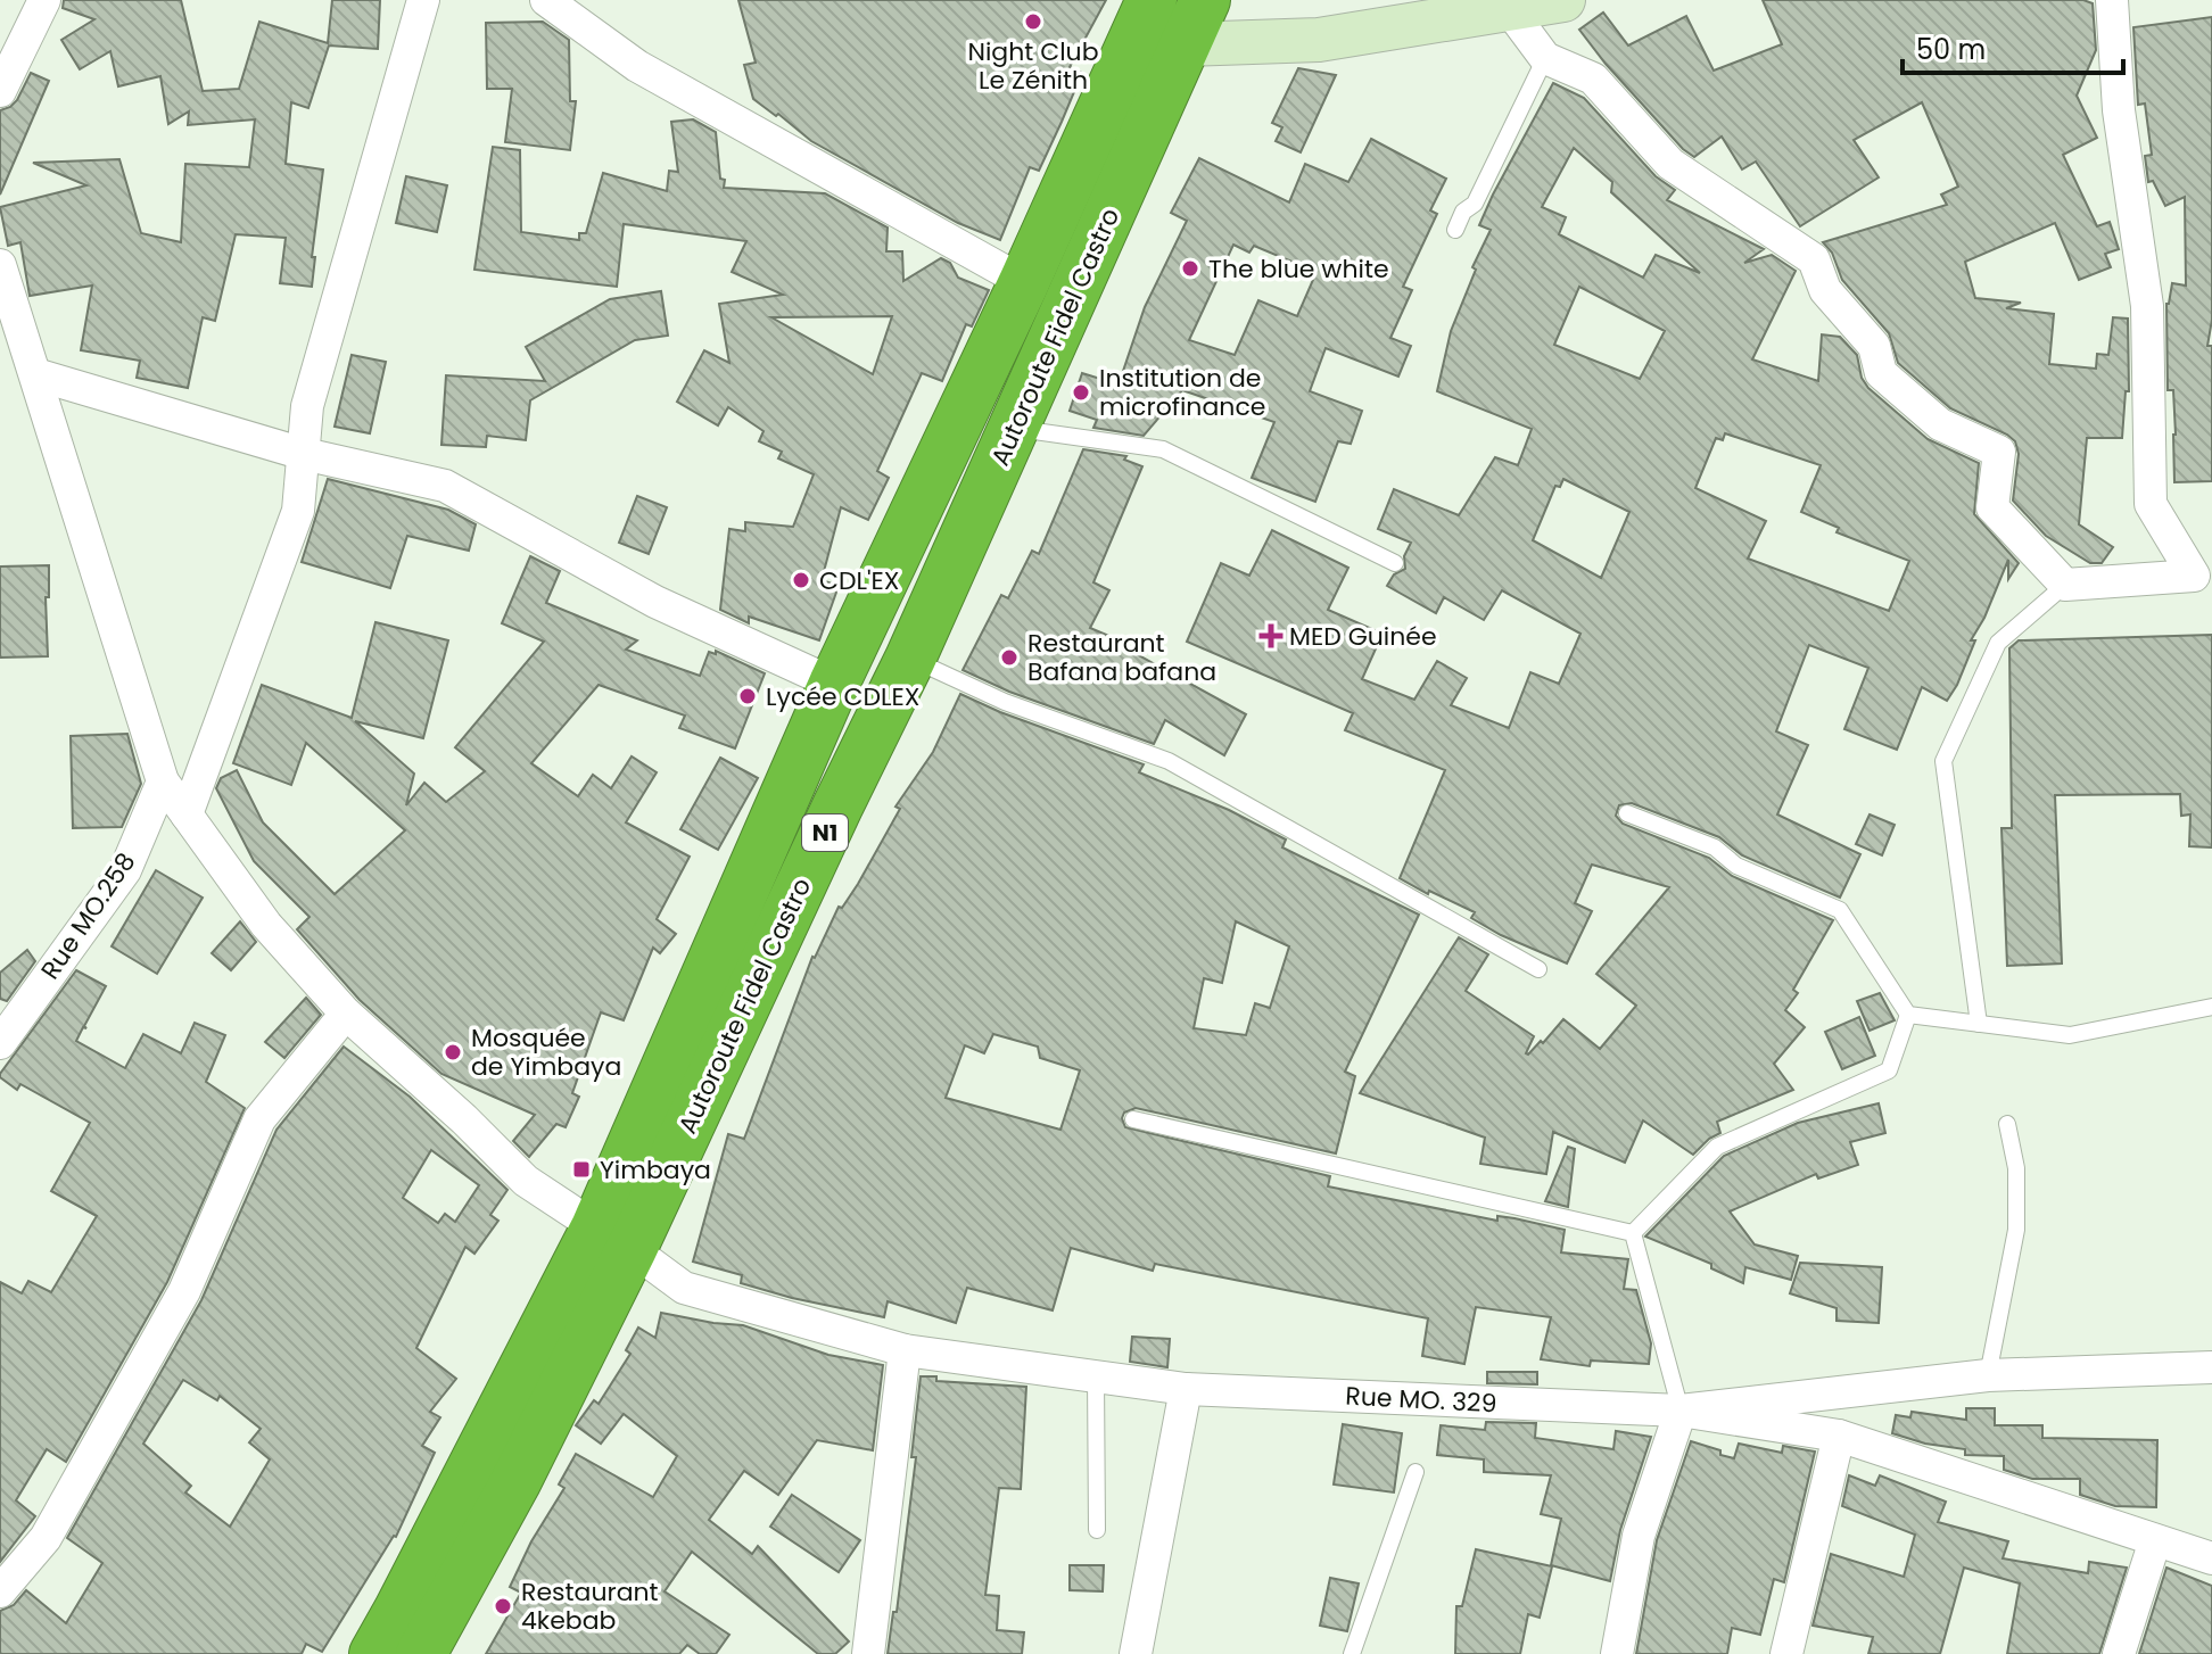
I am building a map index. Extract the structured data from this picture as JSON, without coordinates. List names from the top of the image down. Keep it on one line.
{"streets":{"highway":["Autoroute Fidel Castro","N1"],"street":["Rue MO.258","Rue MO. 329"]},"crossings":[["Autoroute Fidel Castro","Rue MO. 329"],["Rue MO.258","Rue MO. 329"]],"places":{"other":["Night Club Le Zénith","The blue white","Institution de microfinance","CDL'EX","Restaurant Bafana bafana","Lycée CDLEX","Mosquée de Yimbaya","Restaurant 4kebab"],"health":["MED Guinée"],"transit":["Yimbaya"]},"scale_bar":"50 m"}
